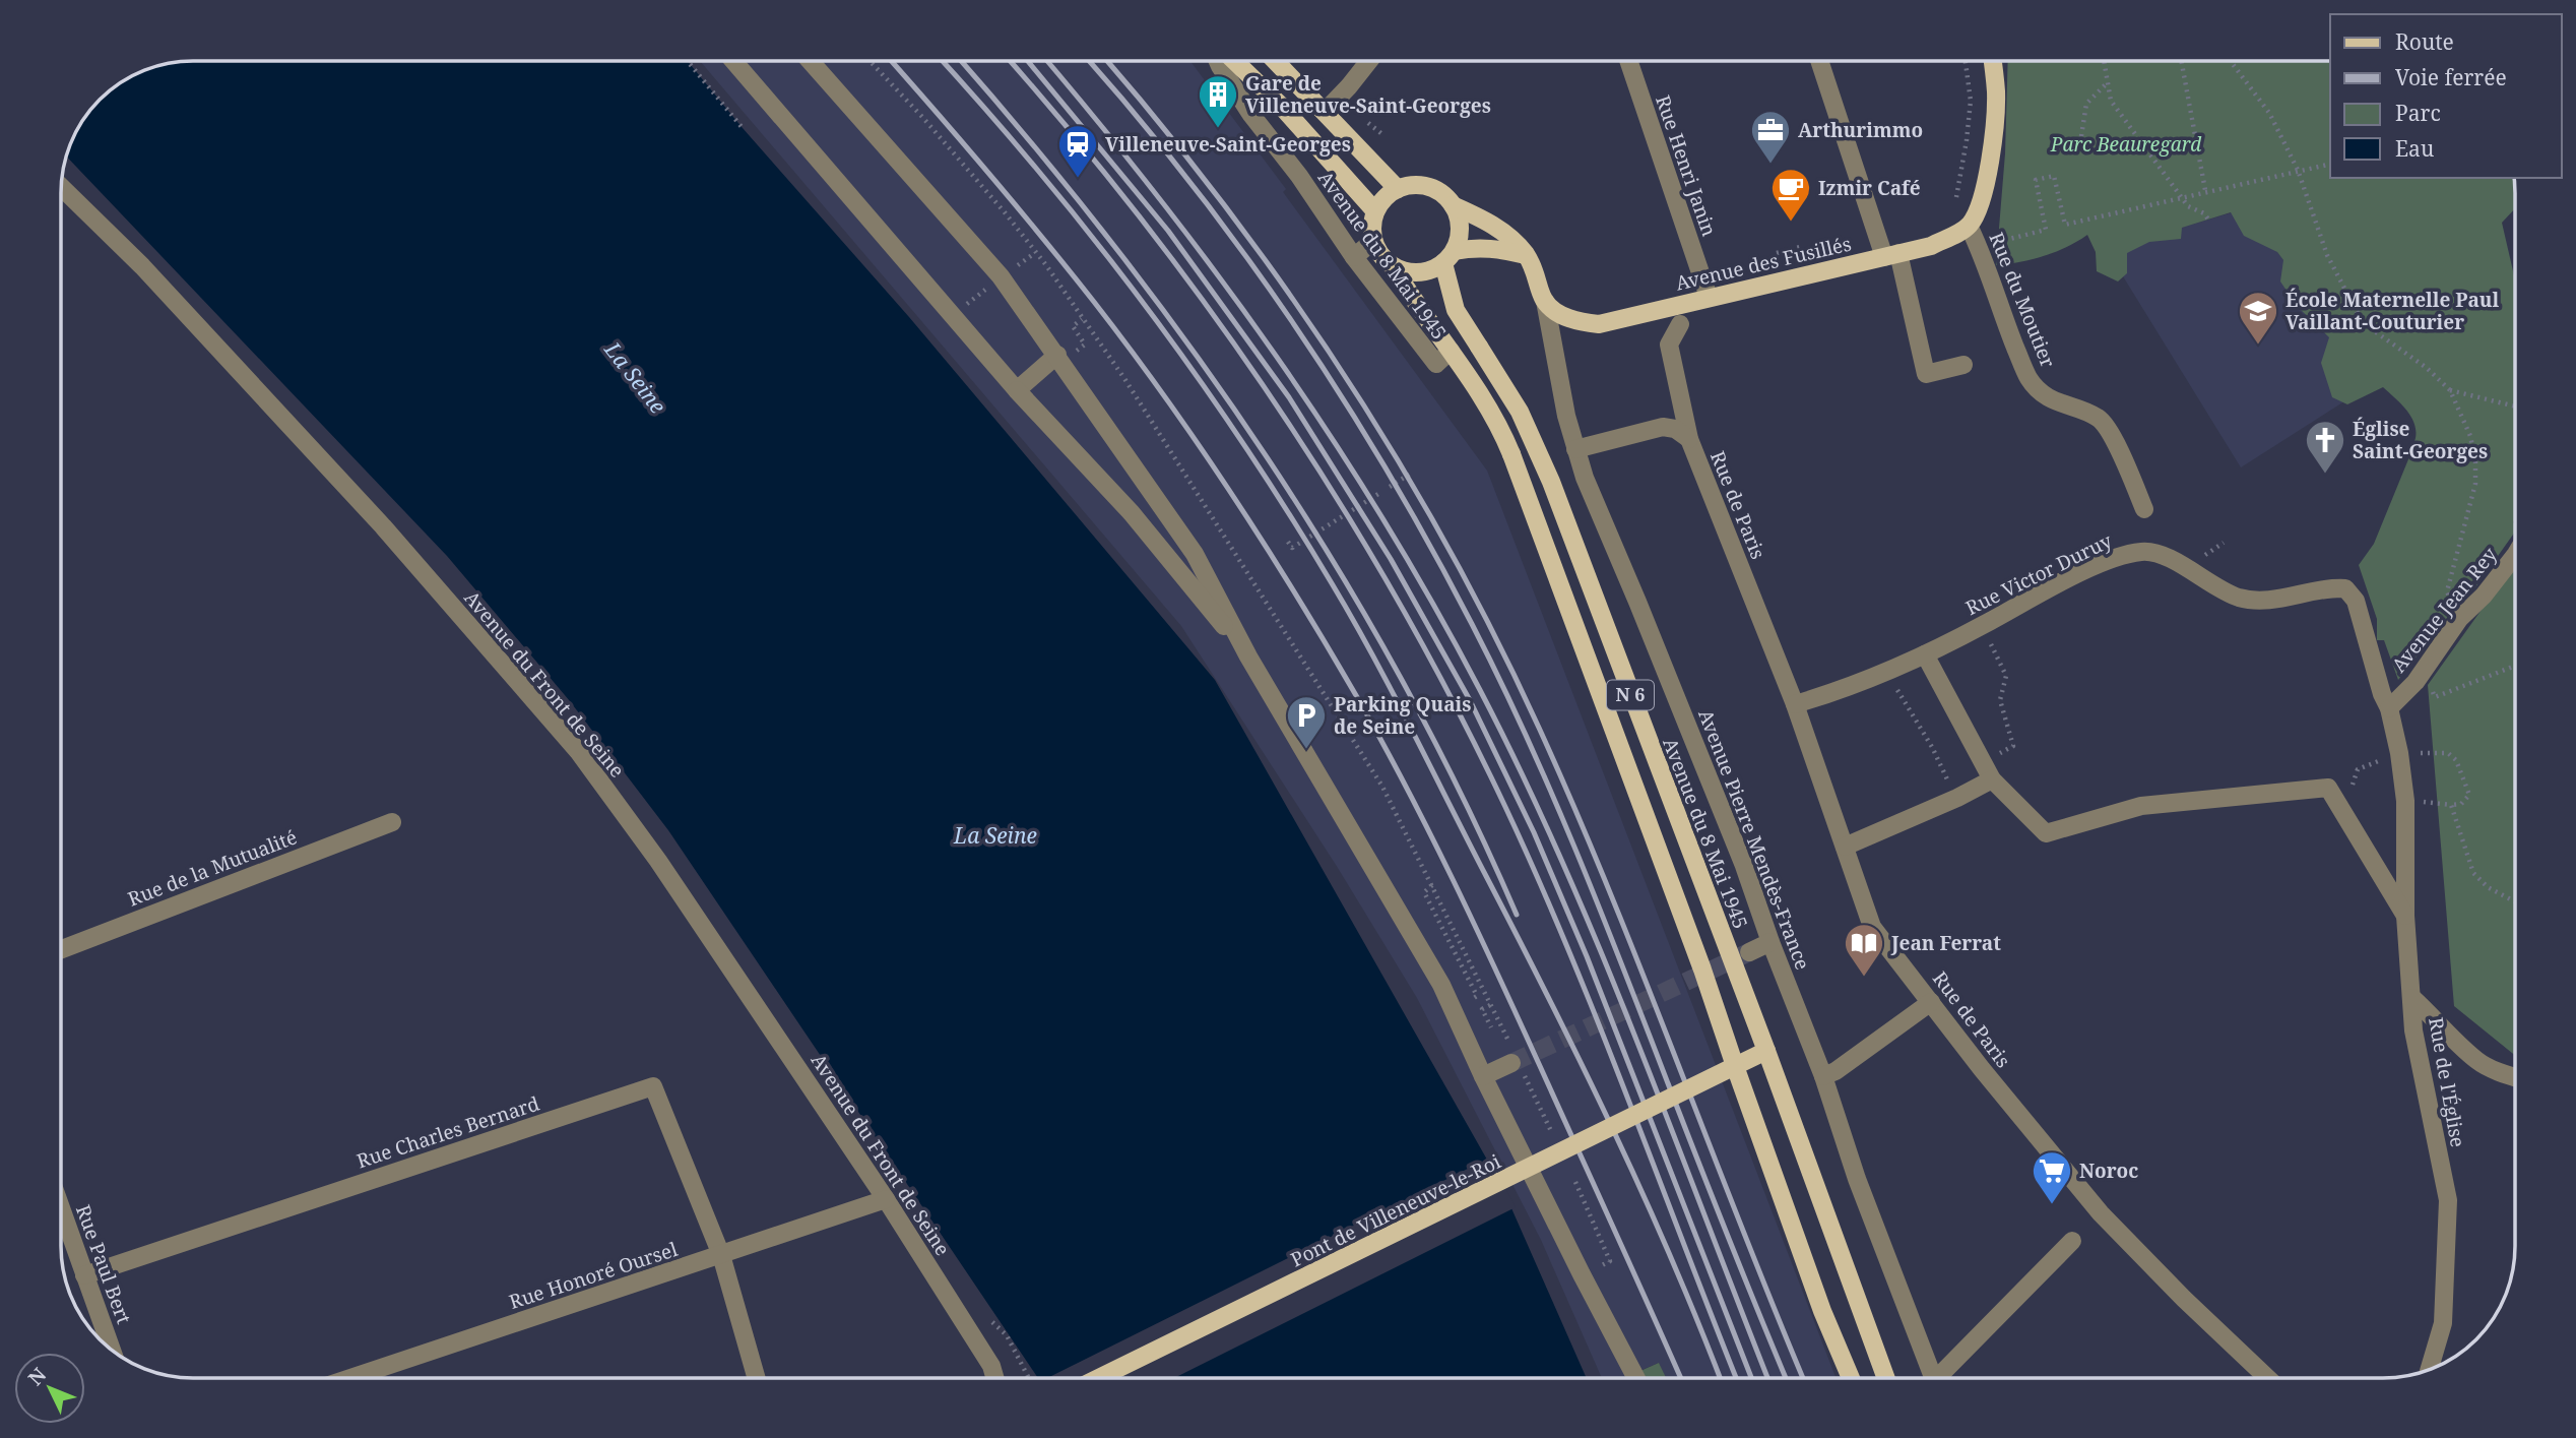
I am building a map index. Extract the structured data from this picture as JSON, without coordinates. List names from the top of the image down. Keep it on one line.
{"streets":{"main road":["Avenue du 8 Mai 1945","Avenue des Fusillés","N 6","Pont de Villeneuve-le-Roi"],"street":["Rue Henri Janin","Rue du Moutier","Rue de Paris","Rue Victor Duruy","Avenue Jean Rey","Avenue du Front de Seine","Avenue Pierre Mendès-France","Rue de la Mutualité","Rue de l'Église","Rue Charles Bernard","Rue Paul Bert","Rue Honoré Oursel"]},"crossings":[["Rue Henri Janin","Avenue des Fusillés"],["Avenue du 8 Mai 1945","N 6"],["Avenue du 8 Mai 1945","Pont de Villeneuve-le-Roi"],["Avenue des Fusillés","Rue du Moutier"],["Avenue des Fusillés","Avenue Pierre Mendès-France"],["Rue de Paris","Rue Victor Duruy"],["Rue de Paris","Avenue Pierre Mendès-France"],["Rue Victor Duruy","Avenue Jean Rey"],["Rue Victor Duruy","Rue de l'Église"],["Avenue Jean Rey","Rue de l'Église"],["Avenue du Front de Seine","Rue Honoré Oursel"],["Rue Charles Bernard","Rue Paul Bert"],["Rue Charles Bernard","Rue Honoré Oursel"]],"water":["La Seine"],"parks":["Parc Beauregard"],"places":{"building":["Gare de Villeneuve-Saint-Georges"],"office":["Arthurimmo"],"station":["Villeneuve-Saint-Georges"],"cafe":["Izmir Café"],"school or university":["École Maternelle Paul Vaillant-Couturier"],"church":["Église Saint-Georges"],"parking":["Parking Quais de Seine"],"library":["Jean Ferrat"],"supermarket":["Noroc"]},"legend":["Route","Voie ferrée","Parc","Eau"],"north":"top left"}
